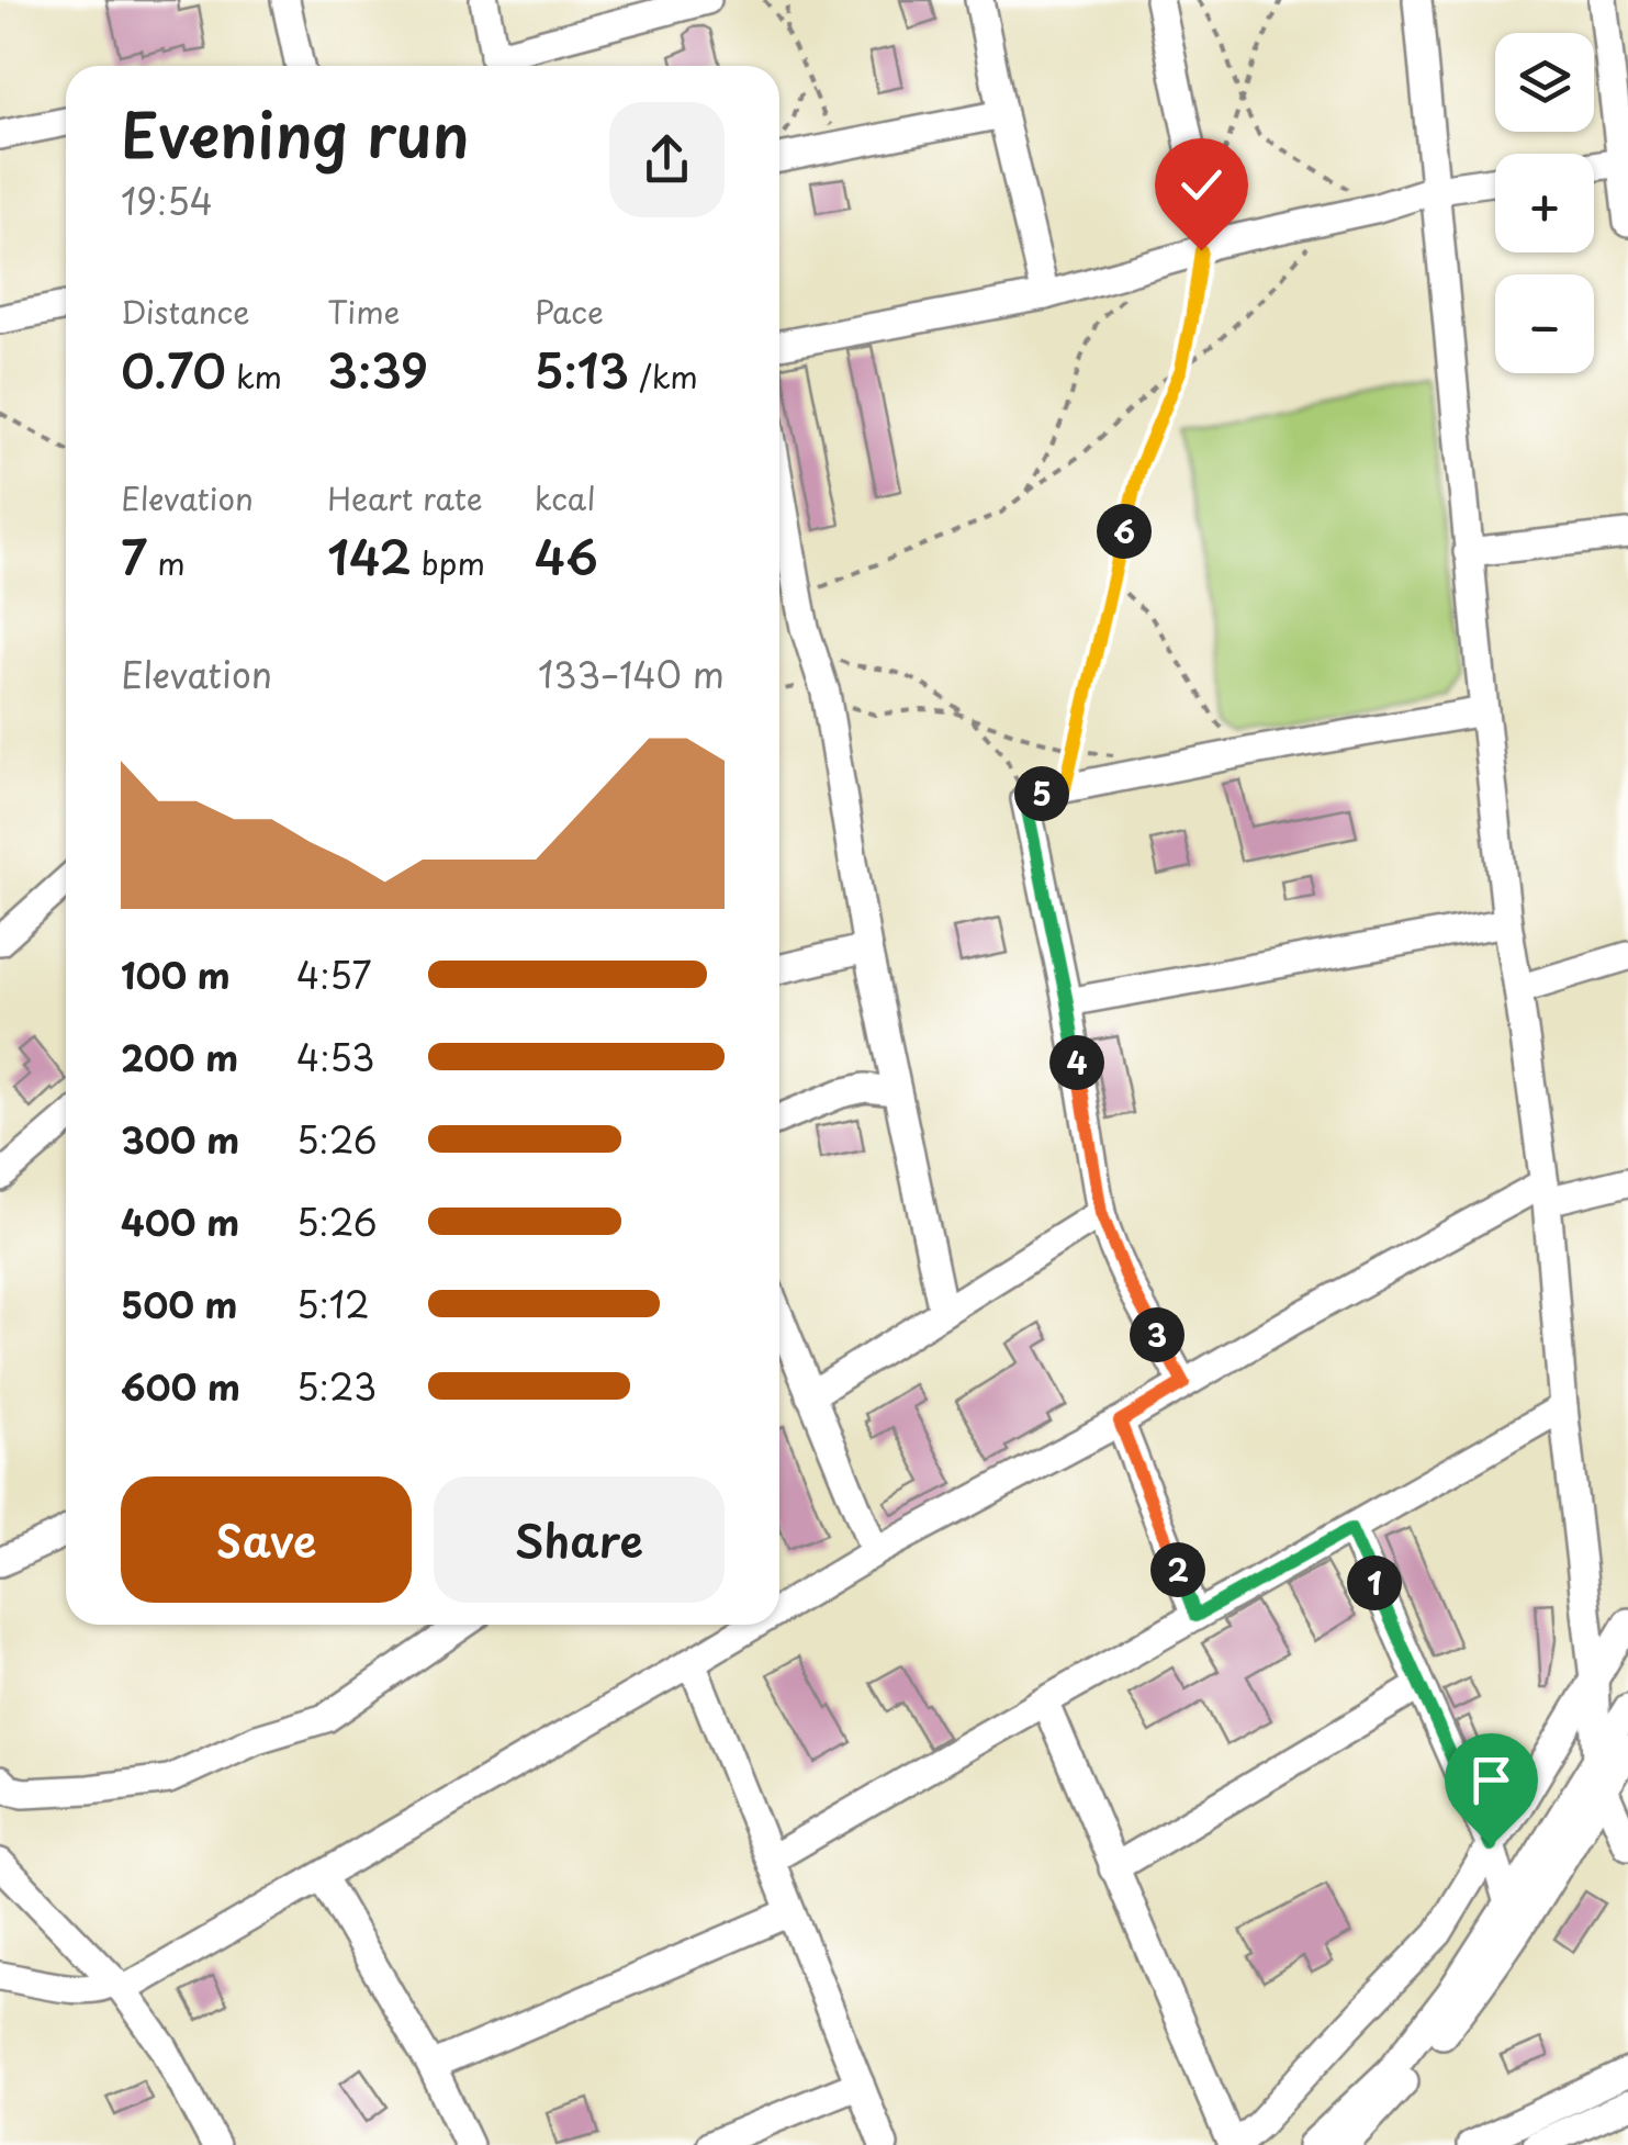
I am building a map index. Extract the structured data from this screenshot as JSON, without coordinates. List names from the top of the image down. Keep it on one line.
{"page":{"map_buttons":["+","−"],"heading":["Evening run","19:54"],"stats":[["Distance","0.70 km"],["Time","3:39"],["Pace","5:13 /km"],["Elevation","7 m"],["Heart rate","142 bpm"],["kcal","46"]],"pins":["6","5","4","3","2","1"],"chart":["Elevation","133–140 m"],"list":[{"name":"100 m","note":"4:57"},{"name":"200 m","note":"4:53"},{"name":"300 m","note":"5:26"},{"name":"400 m","note":"5:26"},{"name":"500 m","note":"5:12"},{"name":"600 m","note":"5:23"}],"buttons":["Save","Share"]}}
